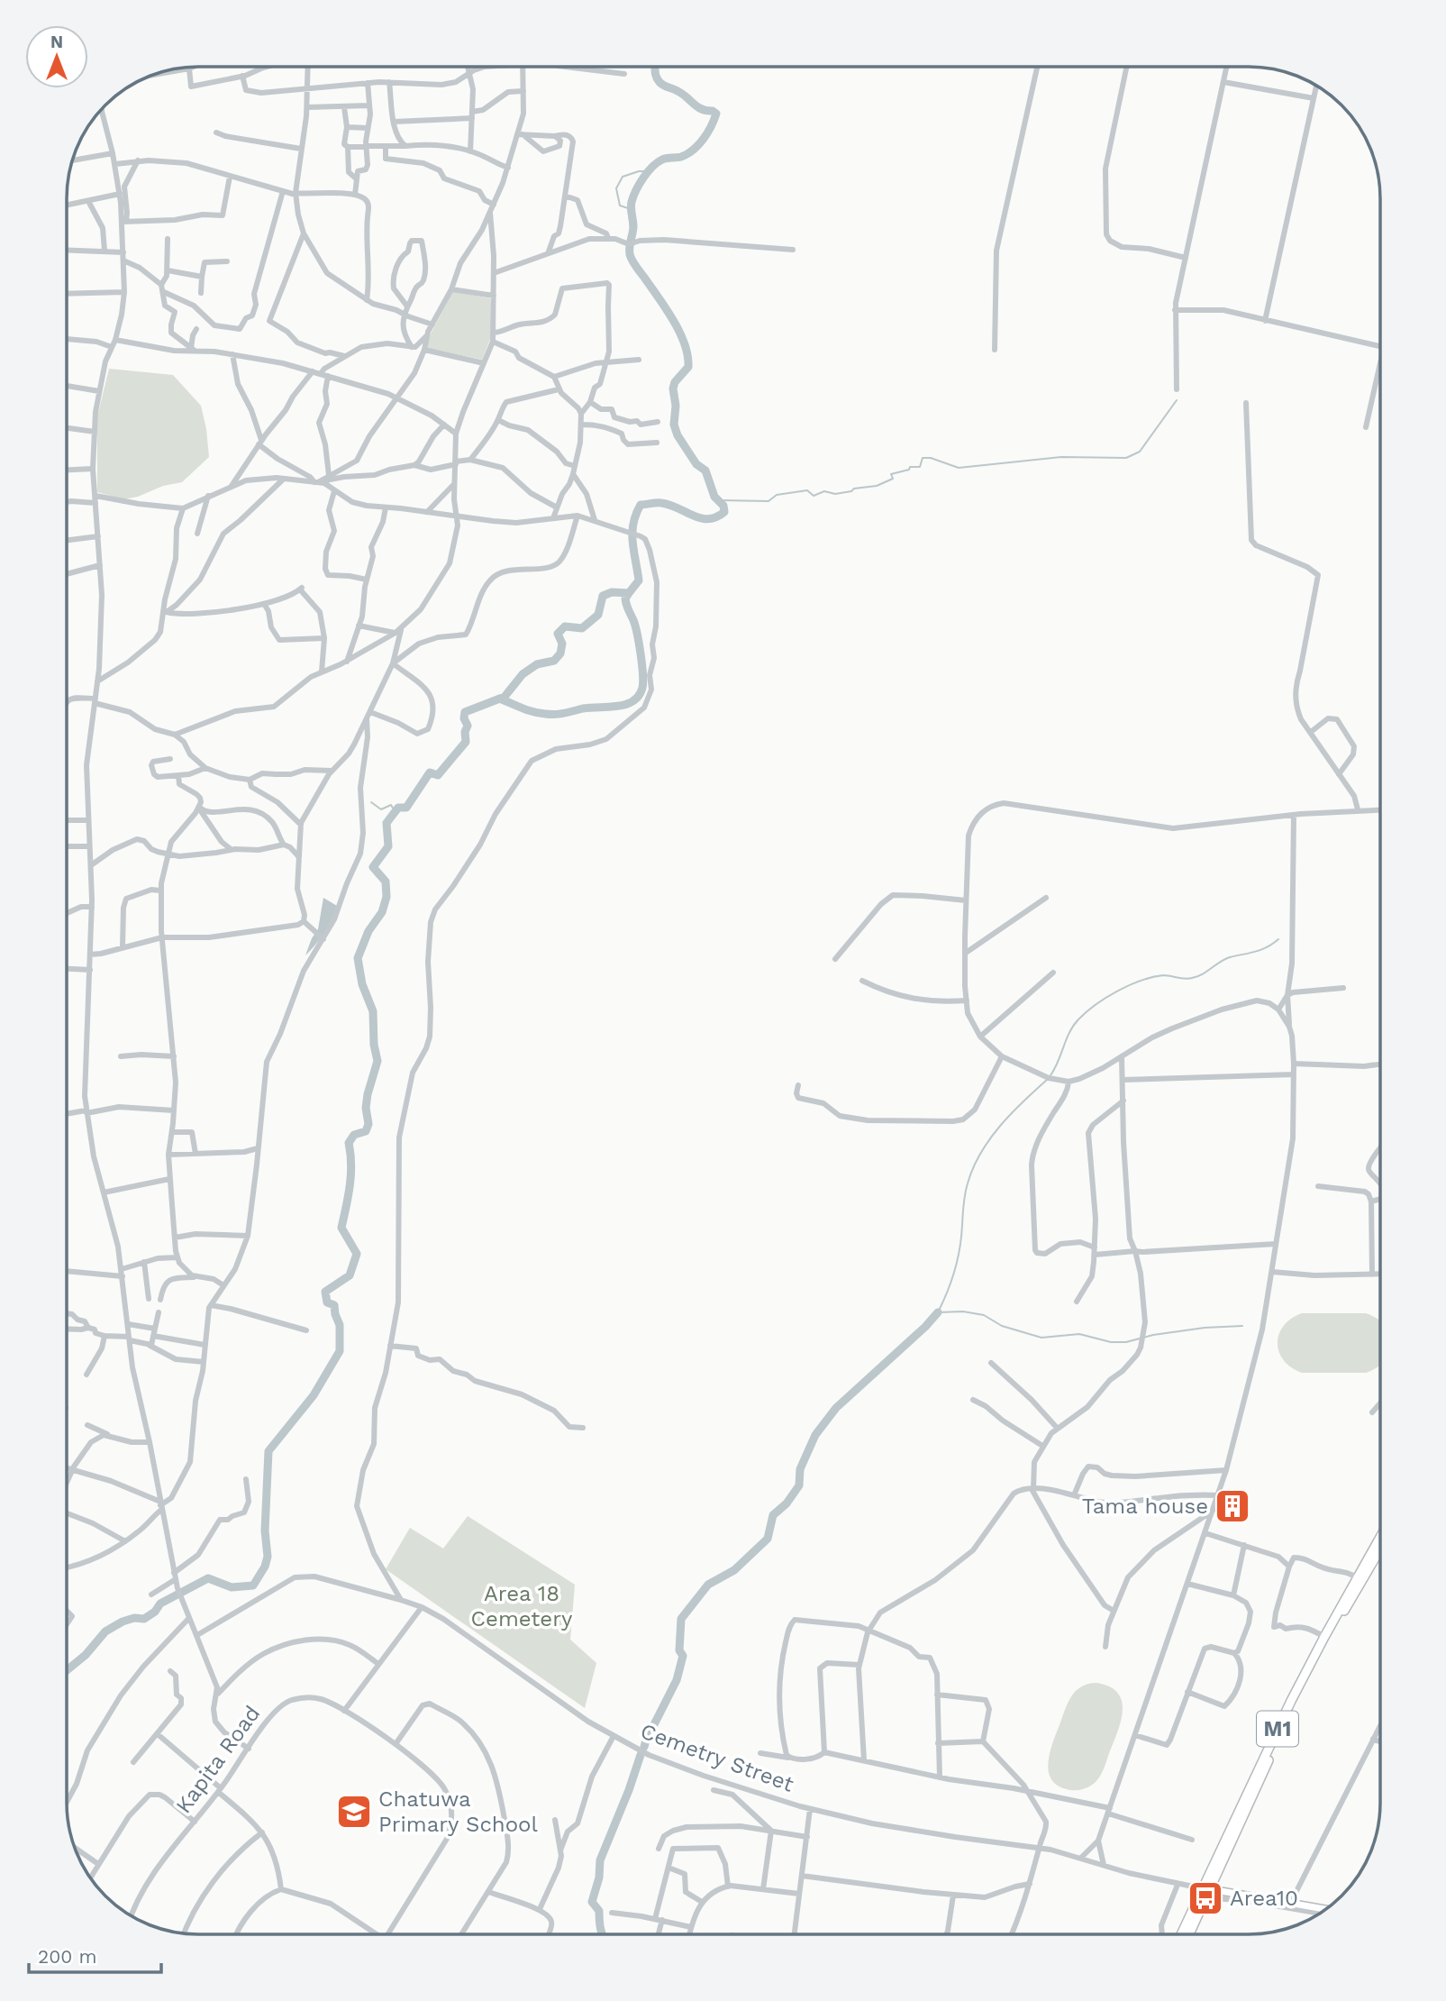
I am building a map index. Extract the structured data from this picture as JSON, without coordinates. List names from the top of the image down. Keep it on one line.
{"streets":{"highway":["M1"],"street":["Cemetry Street","Kapita Road"]},"crossings":[["M1","Cemetry Street"]],"parks":["Area 18 Cemetery"],"places":{"building":["Tama house"],"school or university":["Chatuwa Primary School"],"bus stop":["Area10"]},"scale_bar":"200 m","north":"top"}
